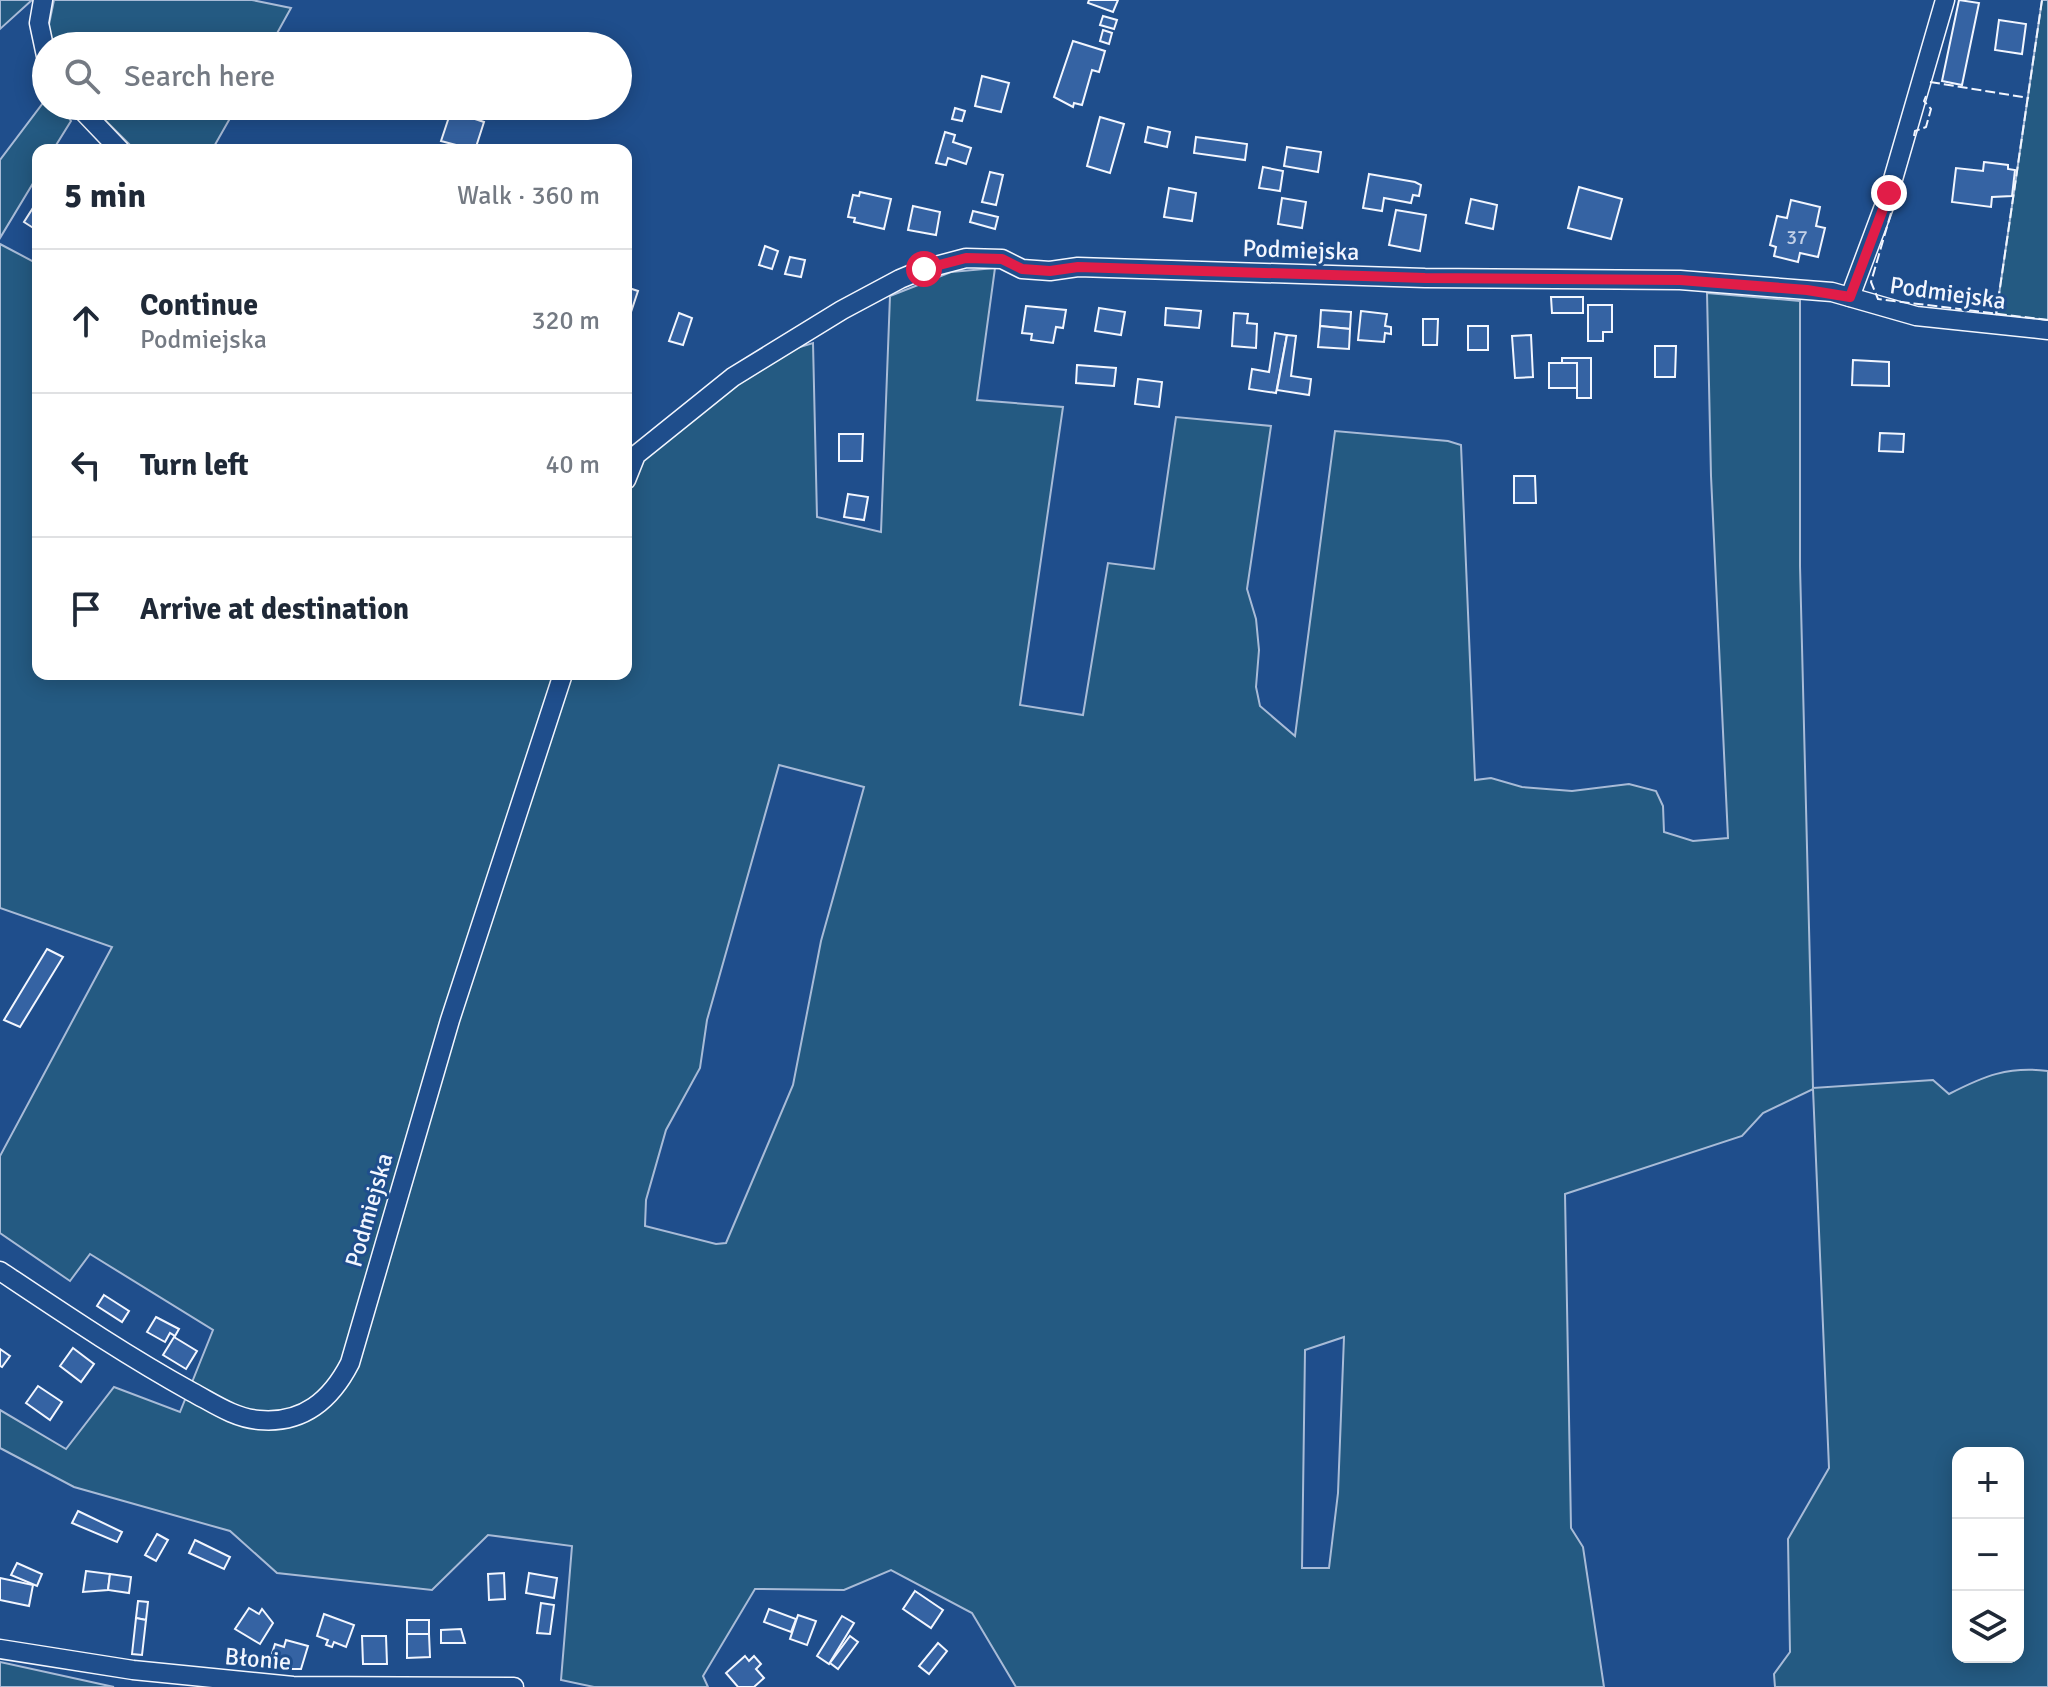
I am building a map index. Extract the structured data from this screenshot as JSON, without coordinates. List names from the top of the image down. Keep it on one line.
{"streets":{"street":["Podmiejska","Błonie"]},"house_numbers":["37"],"page":{"search":"Search here","heading":["5 min","Walk · 360 m"],"list":[["Continue","Podmiejska","320 m"],["Turn left","40 m"],"Arrive at destination"],"map_buttons":["+","−"]}}
